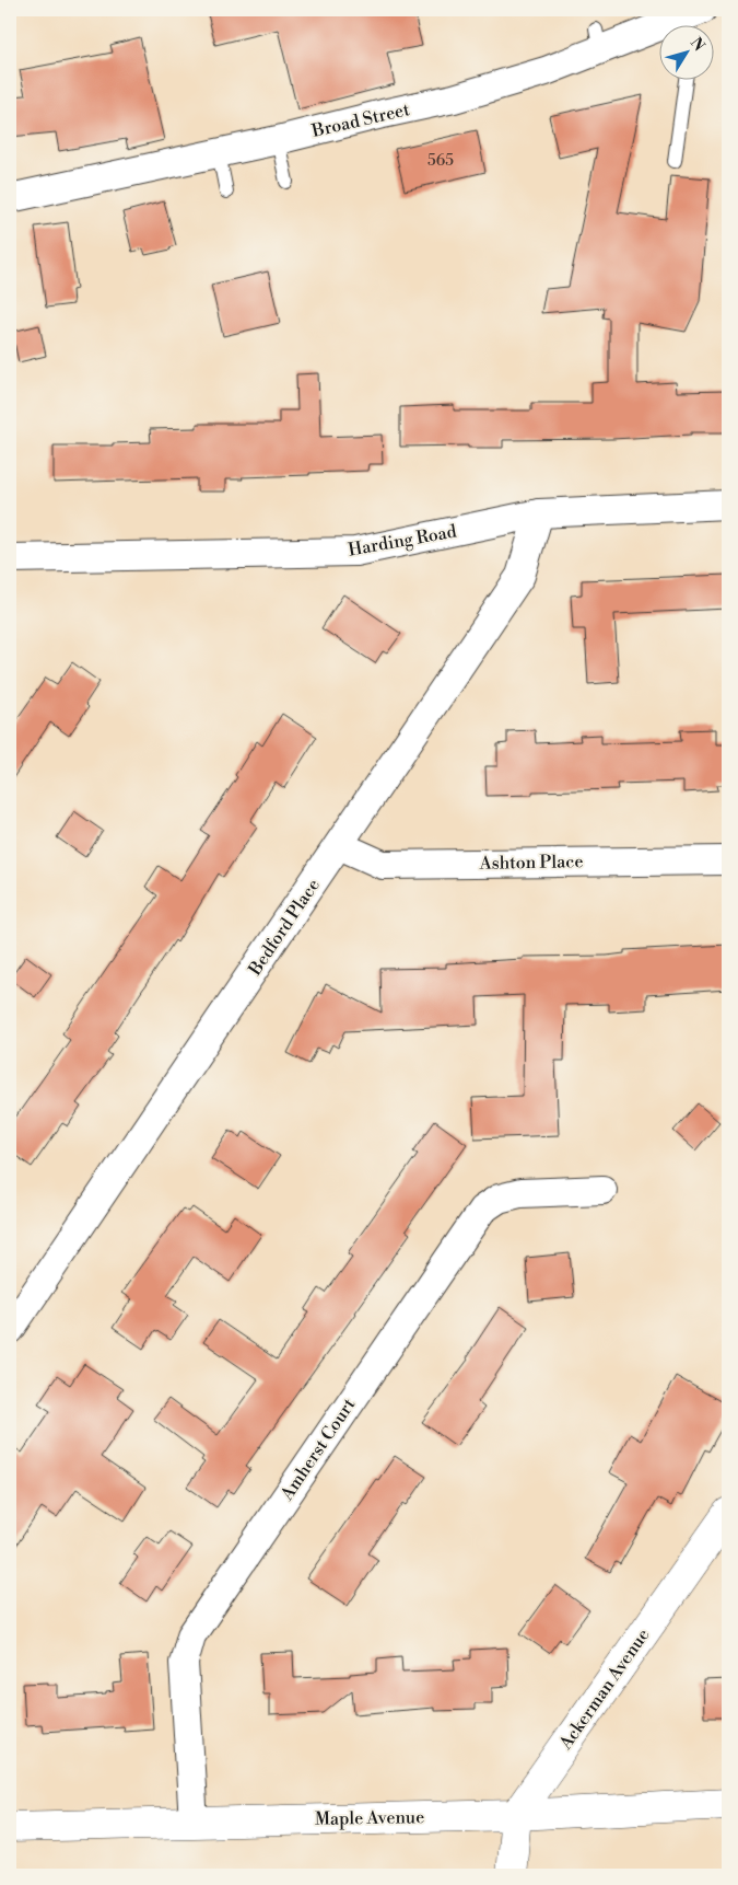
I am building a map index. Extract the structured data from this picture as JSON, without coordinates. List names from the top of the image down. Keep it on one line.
{"streets":{"main road":["Ackerman Avenue","Maple Avenue"],"street":["Broad Street","Harding Road","Ashton Place","Bedford Place","Amherst Court"]},"crossings":[["Harding Road","Bedford Place"],["Ashton Place","Bedford Place"],["Amherst Court","Maple Avenue"],["Ackerman Avenue","Maple Avenue"]],"house_numbers":["565"],"north":"top right"}
